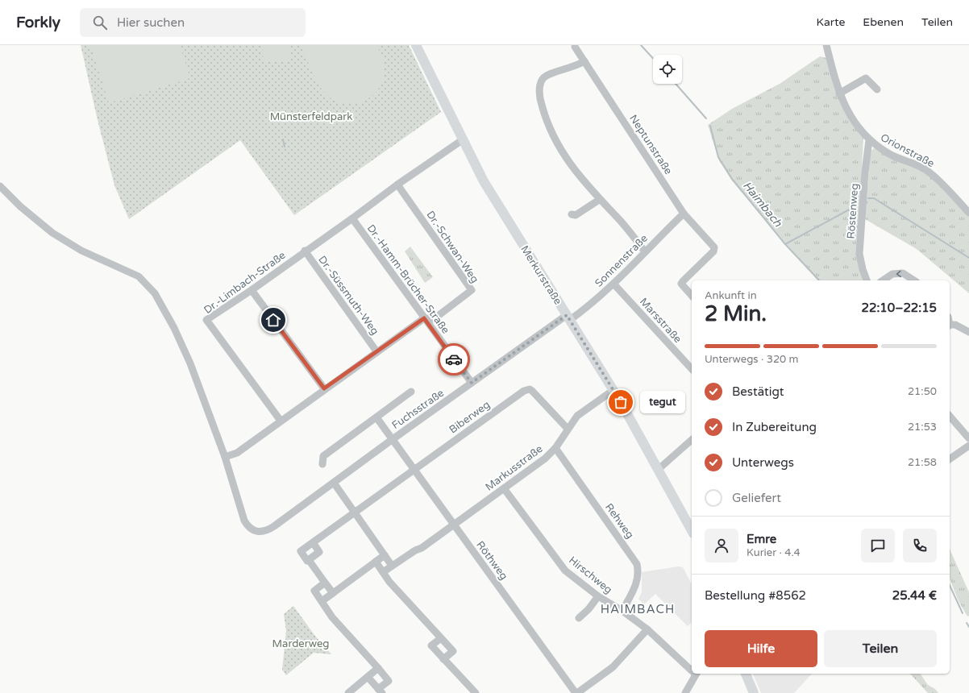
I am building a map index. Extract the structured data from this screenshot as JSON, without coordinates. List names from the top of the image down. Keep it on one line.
{"streets":{"main road":["Merkurstraße"],"street":["Neptunstraße","Orionstraße","Röstenweg","Dr.-Schwan-Weg","Sonnenstraße","Dr.-Hamm-Brücher-Straße","Dr.-Limbach-Straße","Dr.-Süssmuth-Weg","Marsstraße","Fuchsstraße","Biberweg","Markusstraße","Rehweg","Röthweg","Hirschweg"]},"crossings":[["Neptunstraße","Sonnenstraße"],["Orionstraße","Röstenweg"],["Dr.-Schwan-Weg","Dr.-Hamm-Brücher-Straße"],["Dr.-Schwan-Weg","Dr.-Limbach-Straße"],["Sonnenstraße","Merkurstraße"],["Sonnenstraße","Marsstraße"],["Sonnenstraße","Fuchsstraße"],["Merkurstraße","Dr.-Limbach-Straße"],["Merkurstraße","Fuchsstraße"],["Merkurstraße","Markusstraße"],["Dr.-Hamm-Brücher-Straße","Dr.-Limbach-Straße"],["Dr.-Hamm-Brücher-Straße","Fuchsstraße"],["Dr.-Limbach-Straße","Dr.-Süssmuth-Weg"],["Fuchsstraße","Röthweg"],["Biberweg","Markusstraße"],["Biberweg","Röthweg"],["Markusstraße","Rehweg"],["Markusstraße","Röthweg"],["Markusstraße","Hirschweg"],["Rehweg","Hirschweg"]],"districts":["HAIMBACH"],"water":["Haimbach"],"parks":["Münsterfeldpark","Marderweg"],"places":["tegut"],"page":{"header":"Forkly","search":"Hier suchen","nav":["Karte","Ebenen","Teilen"],"heading":["2 Min.","Ankunft in","22:10–22:15"],"panel":["Emre","Kurier · 4.4","Bestellung #8562","25.44 €"],"bar":"Unterwegs · 320 m","list":[["Bestätigt","21:50"],["In Zubereitung","21:53"],["Unterwegs","21:58"],"Geliefert"],"bubble":"tegut","buttons":["Hilfe","Teilen"]}}
